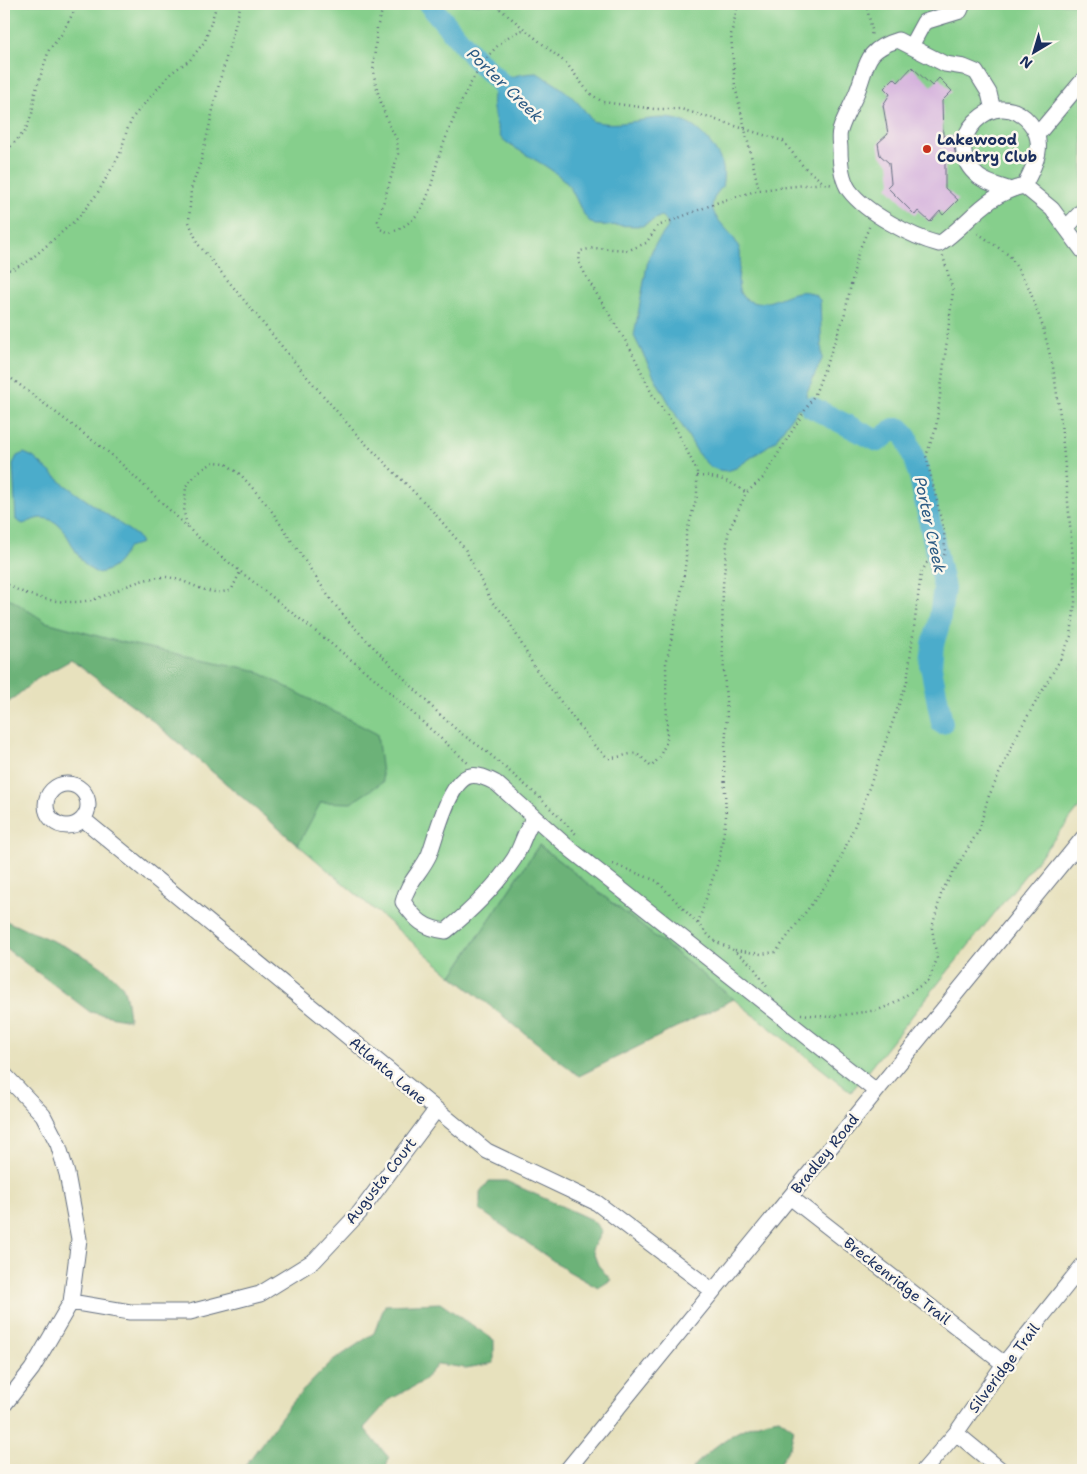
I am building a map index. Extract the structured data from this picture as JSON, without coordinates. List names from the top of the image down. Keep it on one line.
{"streets":{"street":["Atlanta Lane","Bradley Road","Augusta Court","Breckenridge Trail","Silveridge Trail"]},"crossings":[["Atlanta Lane","Bradley Road"],["Atlanta Lane","Augusta Court"],["Bradley Road","Breckenridge Trail"],["Breckenridge Trail","Silveridge Trail"]],"water":["Porter Creek"],"places":["Lakewood Country Club"],"north":"bottom left"}
